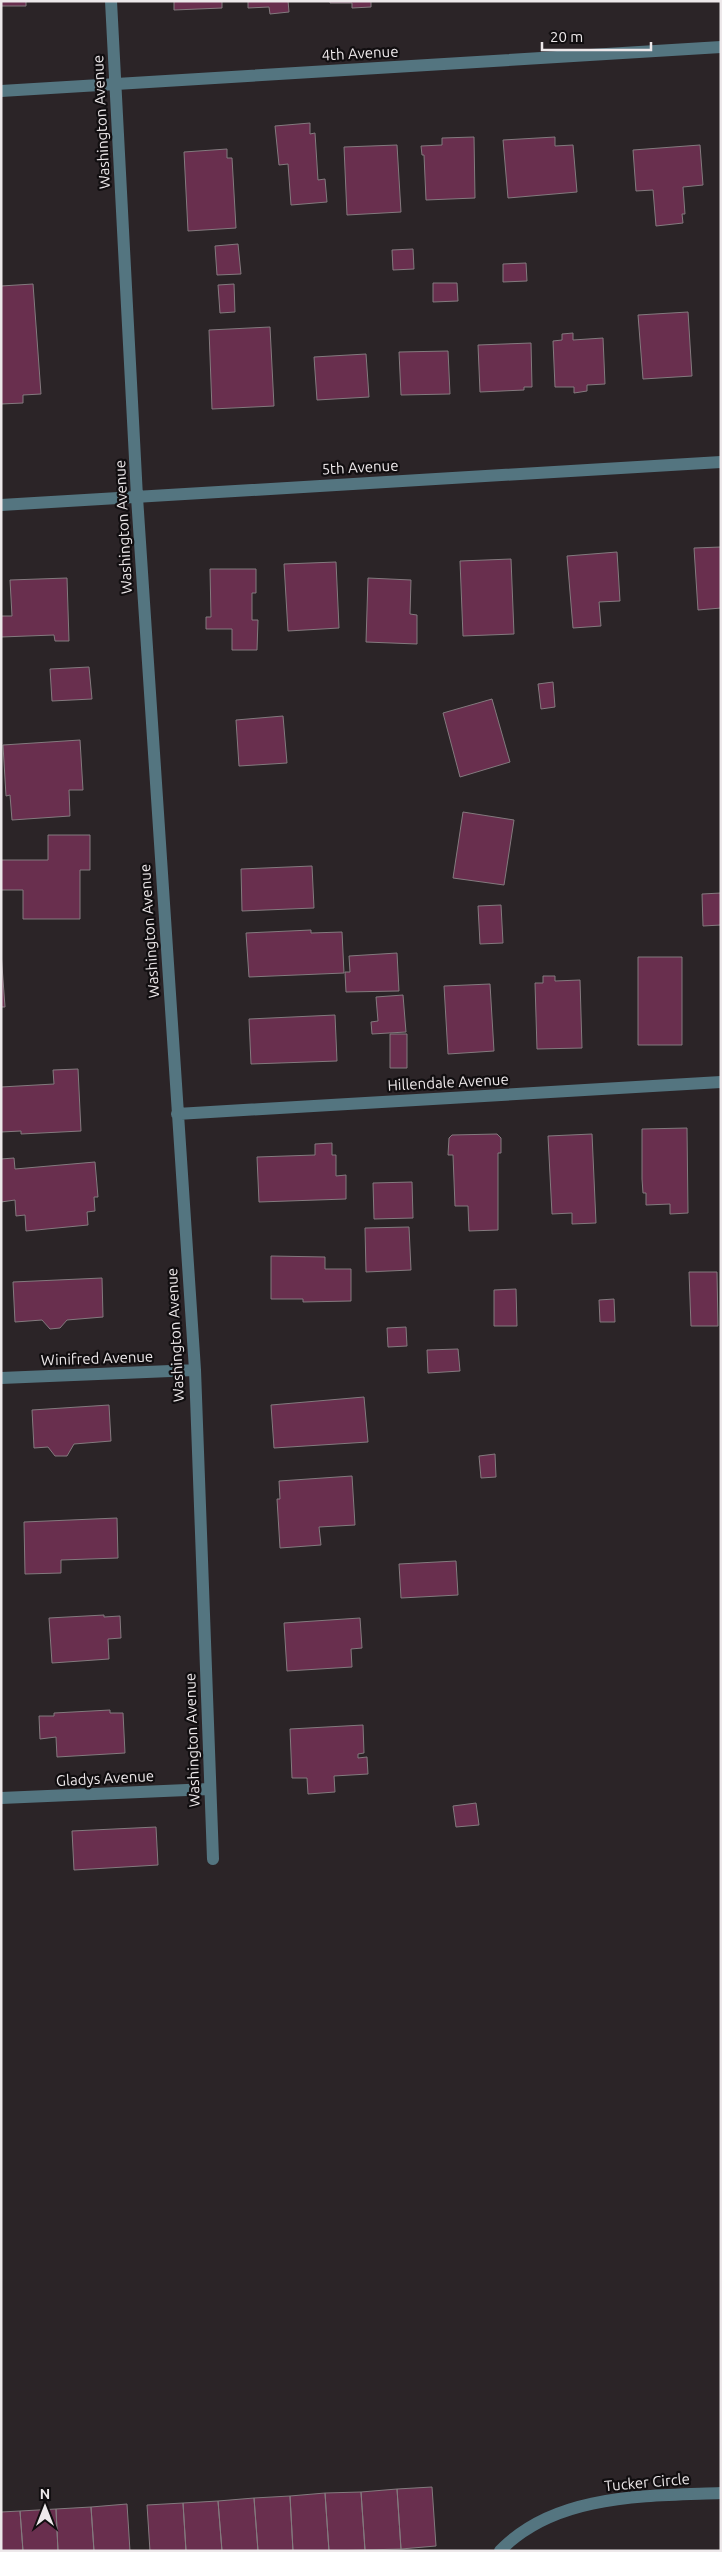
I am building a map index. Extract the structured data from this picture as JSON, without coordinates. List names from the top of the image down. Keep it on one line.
{"streets":{"street":["4th Avenue","Washington Avenue","5th Avenue","Hillendale Avenue","Winifred Avenue","Gladys Avenue","Tucker Circle"]},"crossings":[["4th Avenue","Washington Avenue"],["Washington Avenue","5th Avenue"],["Washington Avenue","Hillendale Avenue"],["Washington Avenue","Winifred Avenue"],["Washington Avenue","Gladys Avenue"]],"scale_bar":"20 m","north":"top"}
